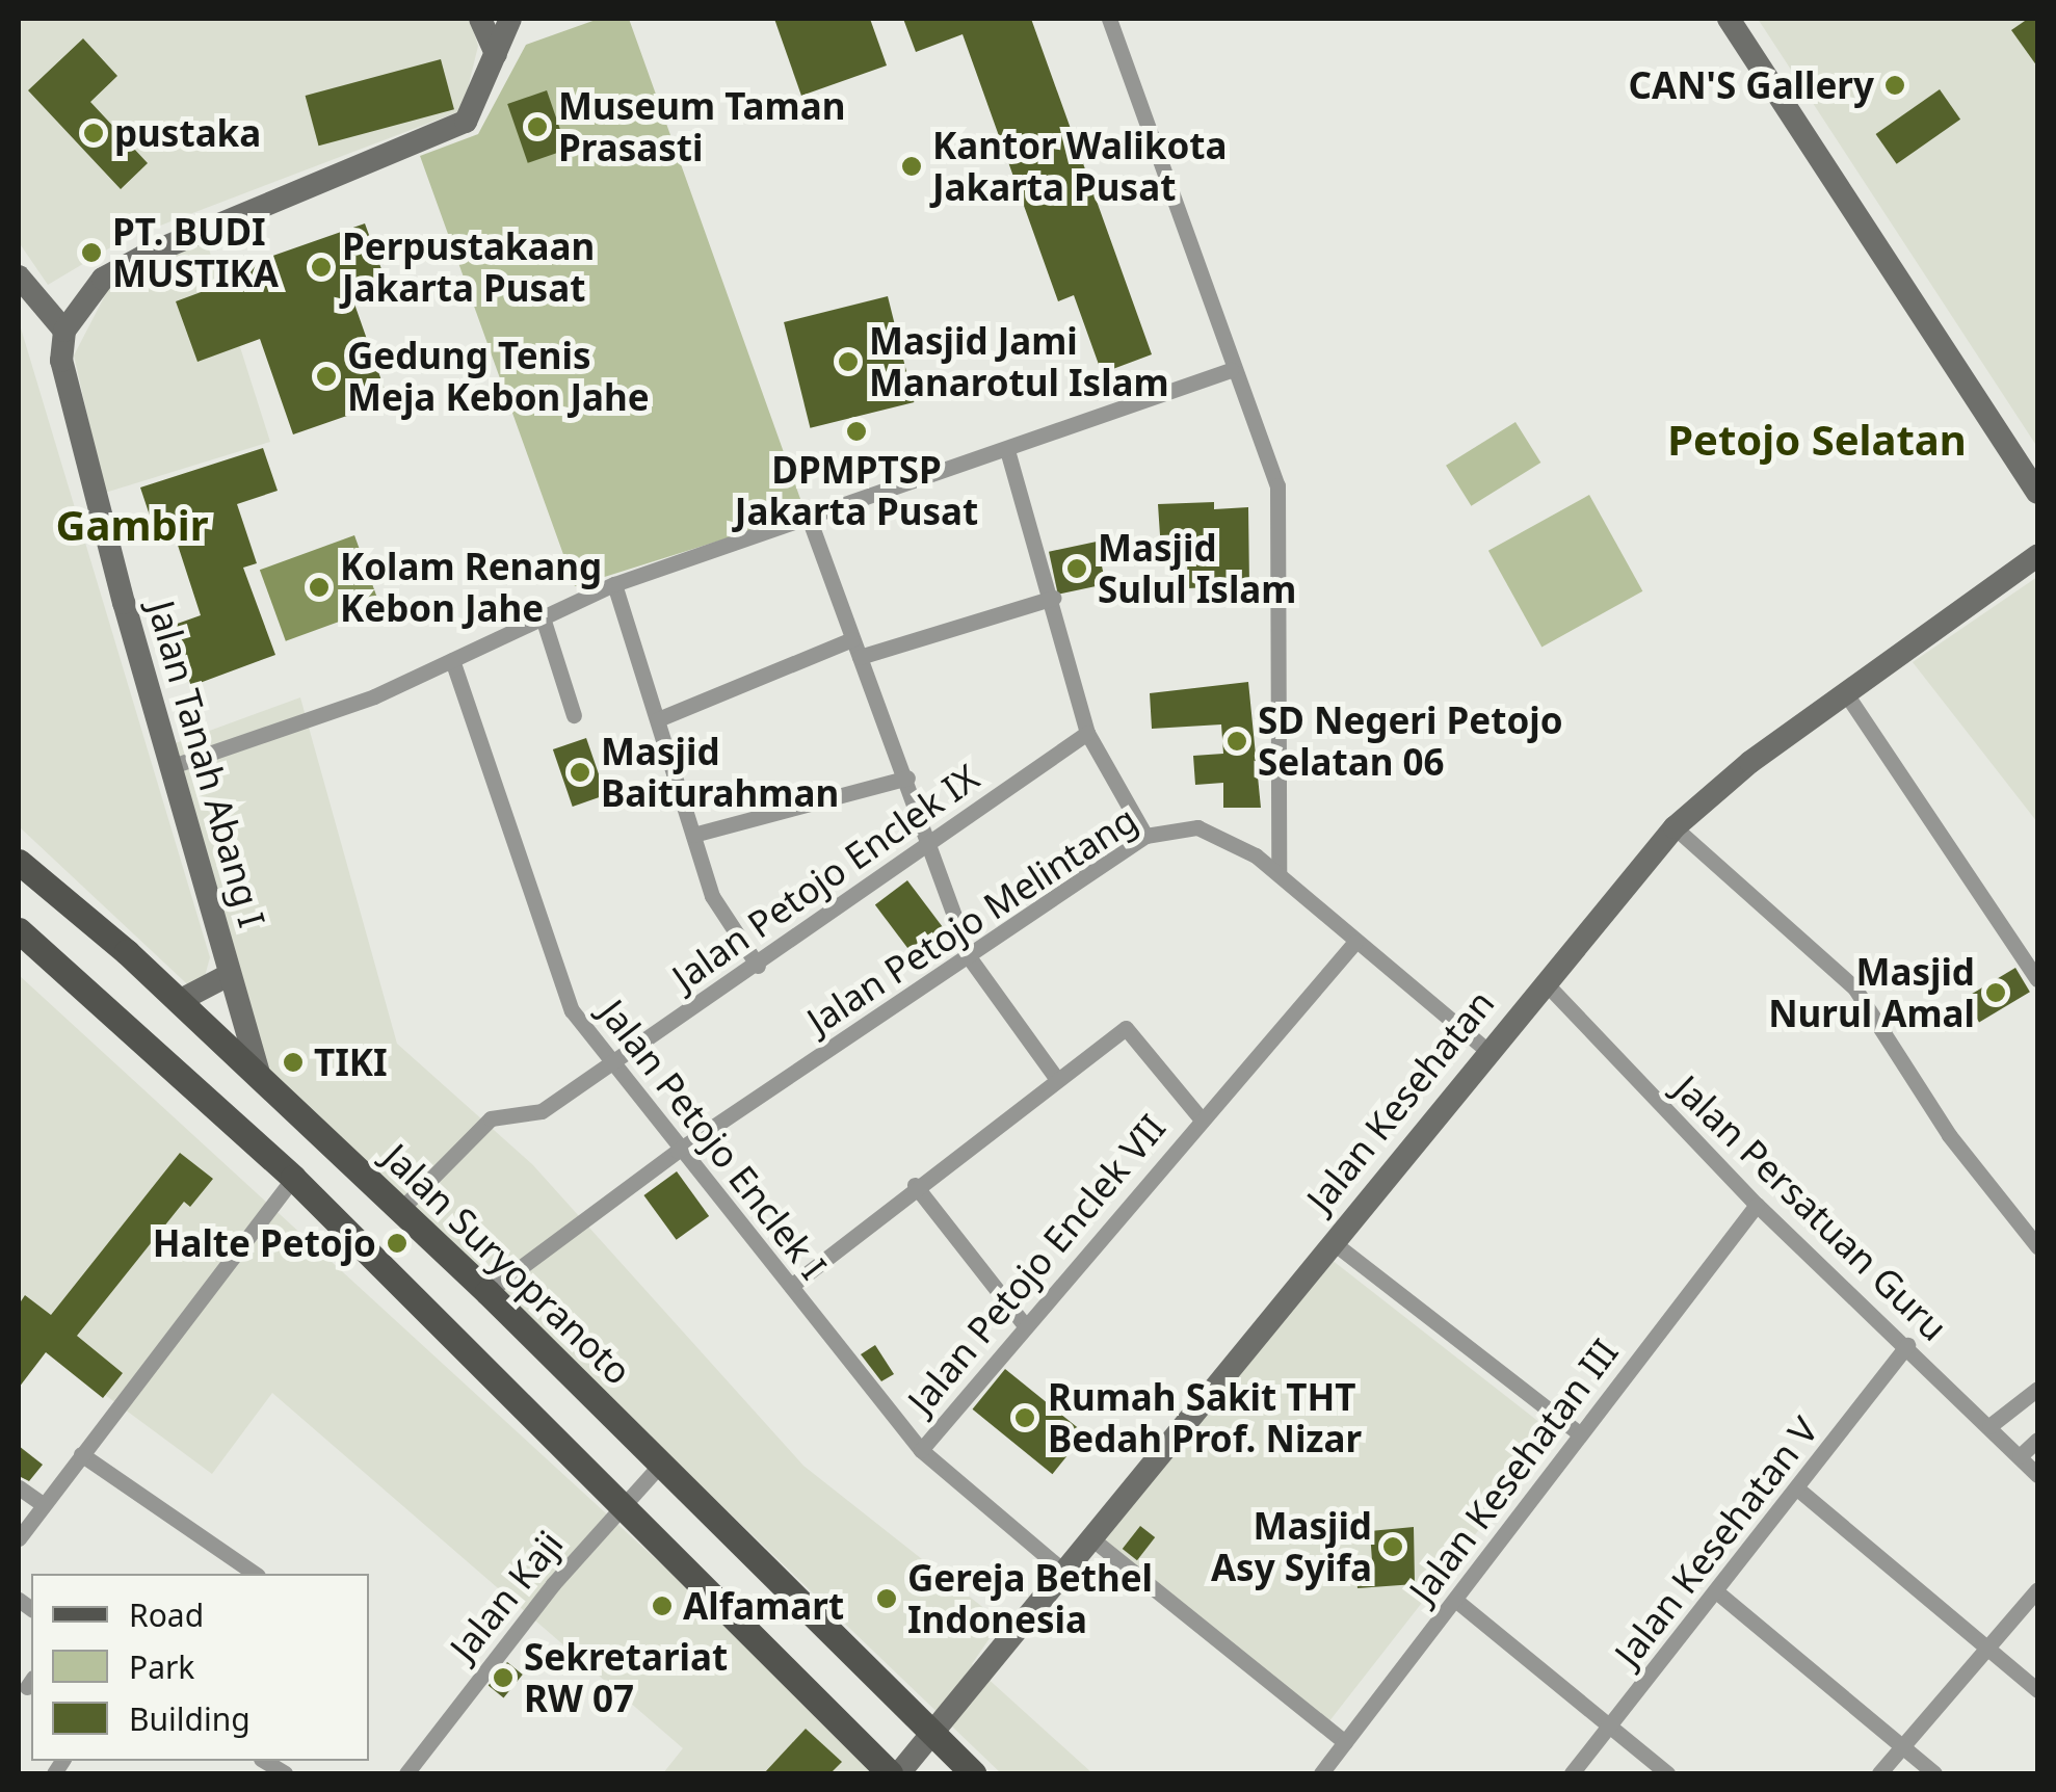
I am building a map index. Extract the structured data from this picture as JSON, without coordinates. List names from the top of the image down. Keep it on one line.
{"streets":{"main road":["Jalan Suryopranoto"],"street":["Jalan Tanah Abang I","Jalan Petojo Enclek IX","Jalan Petojo Melintang","Jalan Kesehatan","Jalan Petojo Enclek I","Jalan Persatuan Guru","Jalan Petojo Enclek VII","Jalan Kesehatan III","Jalan Kesehatan V","Jalan Kaji"]},"crossings":[["Jalan Tanah Abang I","Jalan Suryopranoto"],["Jalan Petojo Enclek IX","Jalan Petojo Enclek I"],["Jalan Petojo Enclek IX","Jalan Suryopranoto"],["Jalan Petojo Melintang","Jalan Kesehatan"],["Jalan Petojo Melintang","Jalan Petojo Enclek I"],["Jalan Petojo Melintang","Jalan Suryopranoto"],["Jalan Petojo Melintang","Jalan Petojo Enclek VII"],["Jalan Kesehatan","Jalan Petojo Enclek I"],["Jalan Kesehatan","Jalan Persatuan Guru"],["Jalan Kesehatan","Jalan Suryopranoto"],["Jalan Petojo Enclek I","Jalan Petojo Enclek VII"],["Jalan Persatuan Guru","Jalan Kesehatan III"],["Jalan Persatuan Guru","Jalan Kesehatan V"],["Jalan Suryopranoto","Jalan Kaji"]],"districts":["Petojo Selatan","Gambir"],"places":["CAN'S Gallery","Museum Taman Prasasti","pustaka","Kantor Walikota Jakarta Pusat","PT. BUDI MUSTIKA","Perpustakaan Jakarta Pusat","Masjid Jami Manarotul Islam","Gedung Tenis Meja Kebon Jahe","DPMPTSP Jakarta Pusat","Masjid Sulul Islam","Kolam Renang Kebon Jahe","SD Negeri Petojo Selatan 06","Masjid Baiturahman","Masjid Nurul Amal","TIKI","Halte Petojo","Rumah Sakit THT Bedah Prof. Nizar","Masjid Asy Syifa","Gereja Bethel Indonesia","Alfamart","Sekretariat RW 07"],"legend":["Road","Park","Building"]}
